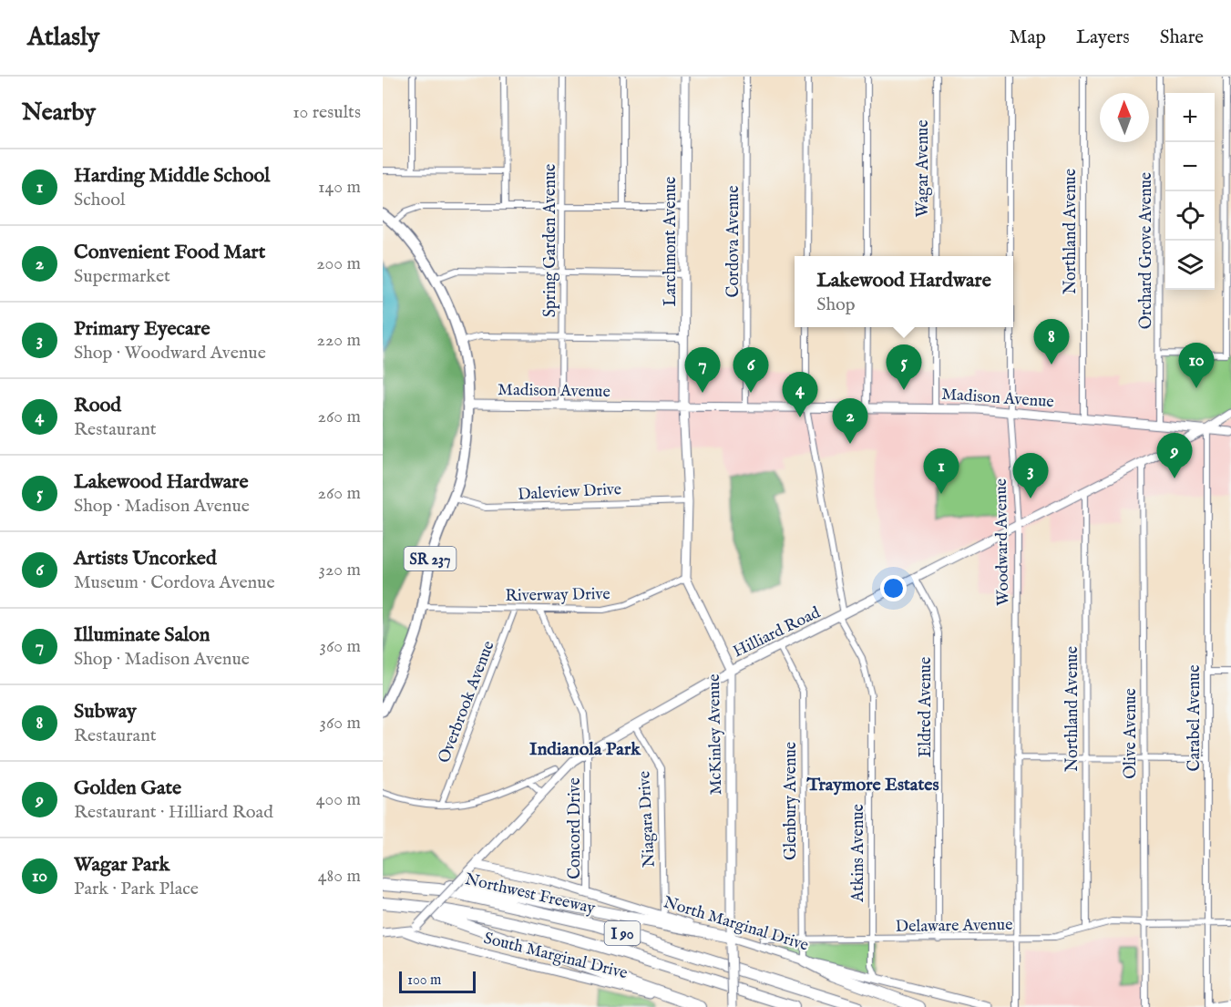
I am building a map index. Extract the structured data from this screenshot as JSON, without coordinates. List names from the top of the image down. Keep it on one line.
{"streets":{"highway":["Northwest Freeway","I 90"],"main road":["Larchmont Avenue","Madison Avenue","SR 237","Hilliard Road","McKinley Avenue","North Marginal Drive","South Marginal Drive"],"street":["Wagar Avenue","Northland Avenue","Spring Garden Avenue","Cordova Avenue","Orchard Grove Avenue","Daleview Drive","Woodward Avenue","Riverway Drive","Overbrook Avenue","Eldred Avenue","Carabel Avenue","Olive Avenue","Glenbury Avenue","Niagara Drive","Concord Drive","Atkins Avenue","Delaware Avenue"]},"crossings":[["Northland Avenue","Madison Avenue"],["Northland Avenue","Hilliard Road"],["Northland Avenue","Delaware Avenue"],["Spring Garden Avenue","Madison Avenue"],["Larchmont Avenue","Madison Avenue"],["Larchmont Avenue","McKinley Avenue"],["Cordova Avenue","Madison Avenue"],["Orchard Grove Avenue","Madison Avenue"],["Madison Avenue","Woodward Avenue"],["Madison Avenue","SR 237"],["Madison Avenue","Hilliard Road"],["Madison Avenue","Carabel Avenue"],["Madison Avenue","McKinley Avenue"],["Madison Avenue","Atkins Avenue"],["Daleview Drive","SR 237"],["Daleview Drive","McKinley Avenue"],["Woodward Avenue","Hilliard Road"],["Woodward Avenue","Delaware Avenue"],["SR 237","Riverway Drive"],["Riverway Drive","Overbrook Avenue"],["Riverway Drive","McKinley Avenue"],["Riverway Drive","Concord Drive"],["Hilliard Road","Eldred Avenue"],["Hilliard Road","Carabel Avenue"],["Hilliard Road","Olive Avenue"],["Hilliard Road","McKinley Avenue"],["Hilliard Road","Glenbury Avenue"],["Hilliard Road","Niagara Drive"],["Hilliard Road","Concord Drive"],["Hilliard Road","Atkins Avenue"],["Hilliard Road","North Marginal Drive"],["Hilliard Road","South Marginal Drive"],["Eldred Avenue","Delaware Avenue"],["Carabel Avenue","Delaware Avenue"],["Olive Avenue","Delaware Avenue"],["McKinley Avenue","North Marginal Drive"],["Glenbury Avenue","North Marginal Drive"],["Glenbury Avenue","Delaware Avenue"],["Niagara Drive","North Marginal Drive"],["Concord Drive","North Marginal Drive"],["Atkins Avenue","North Marginal Drive"],["Atkins Avenue","Delaware Avenue"]],"districts":["Indianola Park","Traymore Estates"],"scale_bar":"100 m","north":"top","page":{"header":"Atlasly","nav":["Map","Layers","Share"],"heading":["Nearby","10 results"],"map_buttons":["+","−"],"list":[{"mark":"1","name":"Harding Middle School","note":"School","value":"140 m"},{"mark":"2","name":"Convenient Food Mart","note":"Supermarket","value":"200 m"},{"mark":"3","name":"Primary Eyecare","note":"Shop · Woodward Avenue","value":"220 m"},{"mark":"4","name":"Rood","note":"Restaurant","value":"260 m"},{"mark":"5","name":"Lakewood Hardware","note":"Shop · Madison Avenue","value":"260 m"},{"mark":"6","name":"Artists Uncorked","note":"Museum · Cordova Avenue","value":"320 m"},{"mark":"7","name":"Illuminate Salon","note":"Shop · Madison Avenue","value":"360 m"},{"mark":"8","name":"Subway","note":"Restaurant","value":"360 m"},{"mark":"9","name":"Golden Gate","note":"Restaurant · Hilliard Road","value":"400 m"},{"mark":"10","name":"Wagar Park","note":"Park · Park Place","value":"480 m"}],"popup":["Lakewood Hardware","Shop"],"pins":["8","10","5","6","7","4","2","9","1","3"],"scale":"100 m"}}
